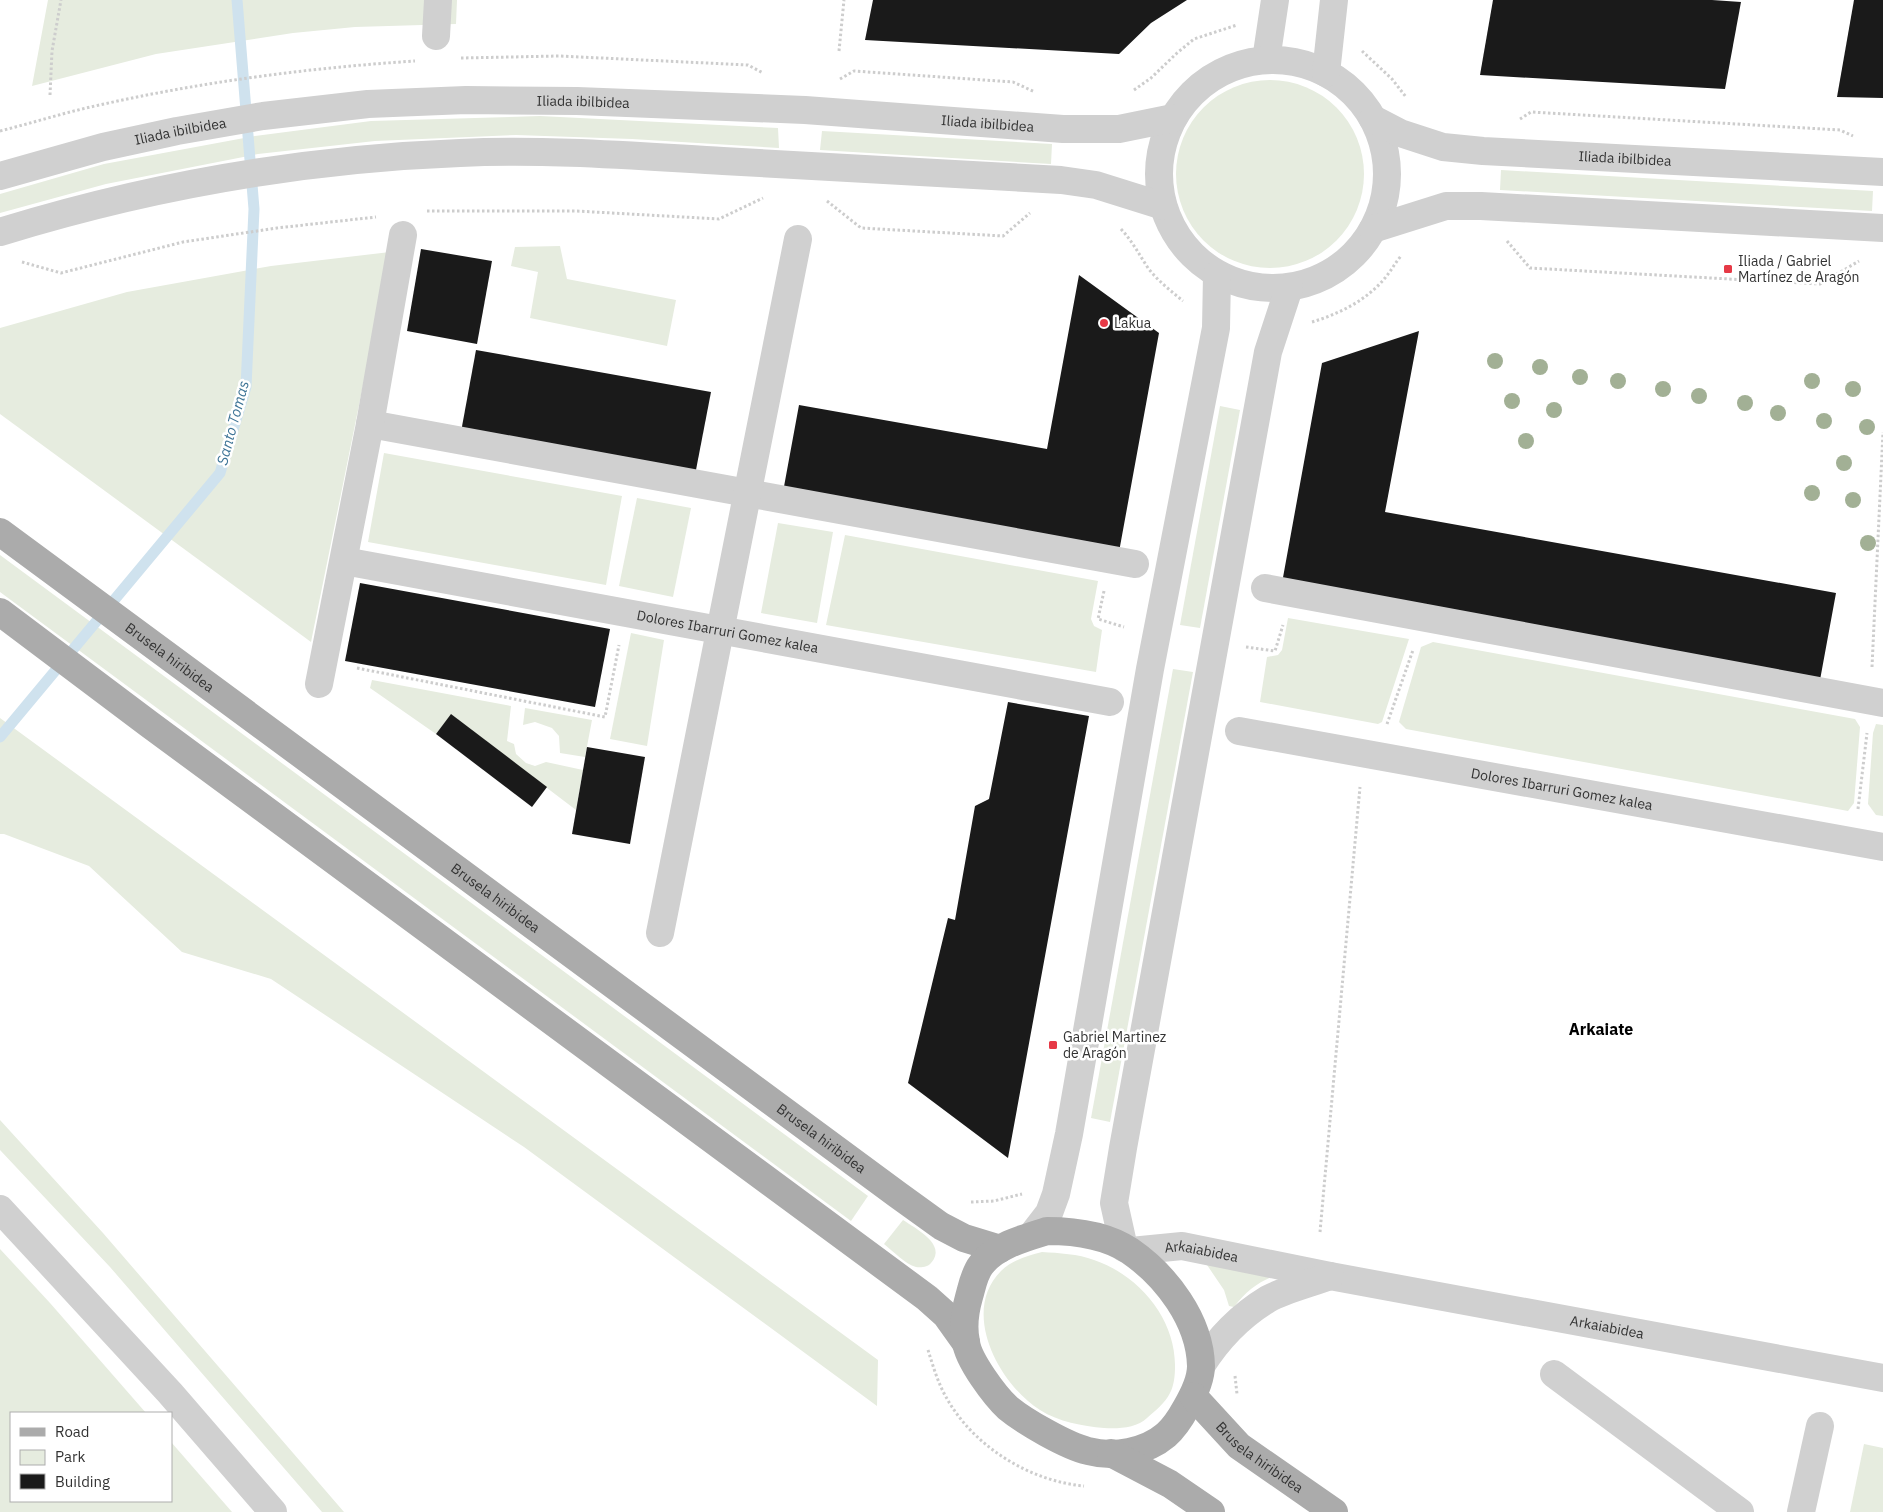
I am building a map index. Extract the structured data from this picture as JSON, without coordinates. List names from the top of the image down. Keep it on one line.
{"streets":{"main road":["Brusela hiribidea"],"street":["Iliada ibilbidea","Dolores Ibarruri Gomez kalea","Arkaiabidea"]},"districts":["Arkaiate"],"water":["Santo Tomas"],"places":{"transit":["Iliada / Gabriel Martínez de Aragón","Gabriel Martinez de Aragón"],"other":["Lakua"]},"legend":["Road","Park","Building"]}
